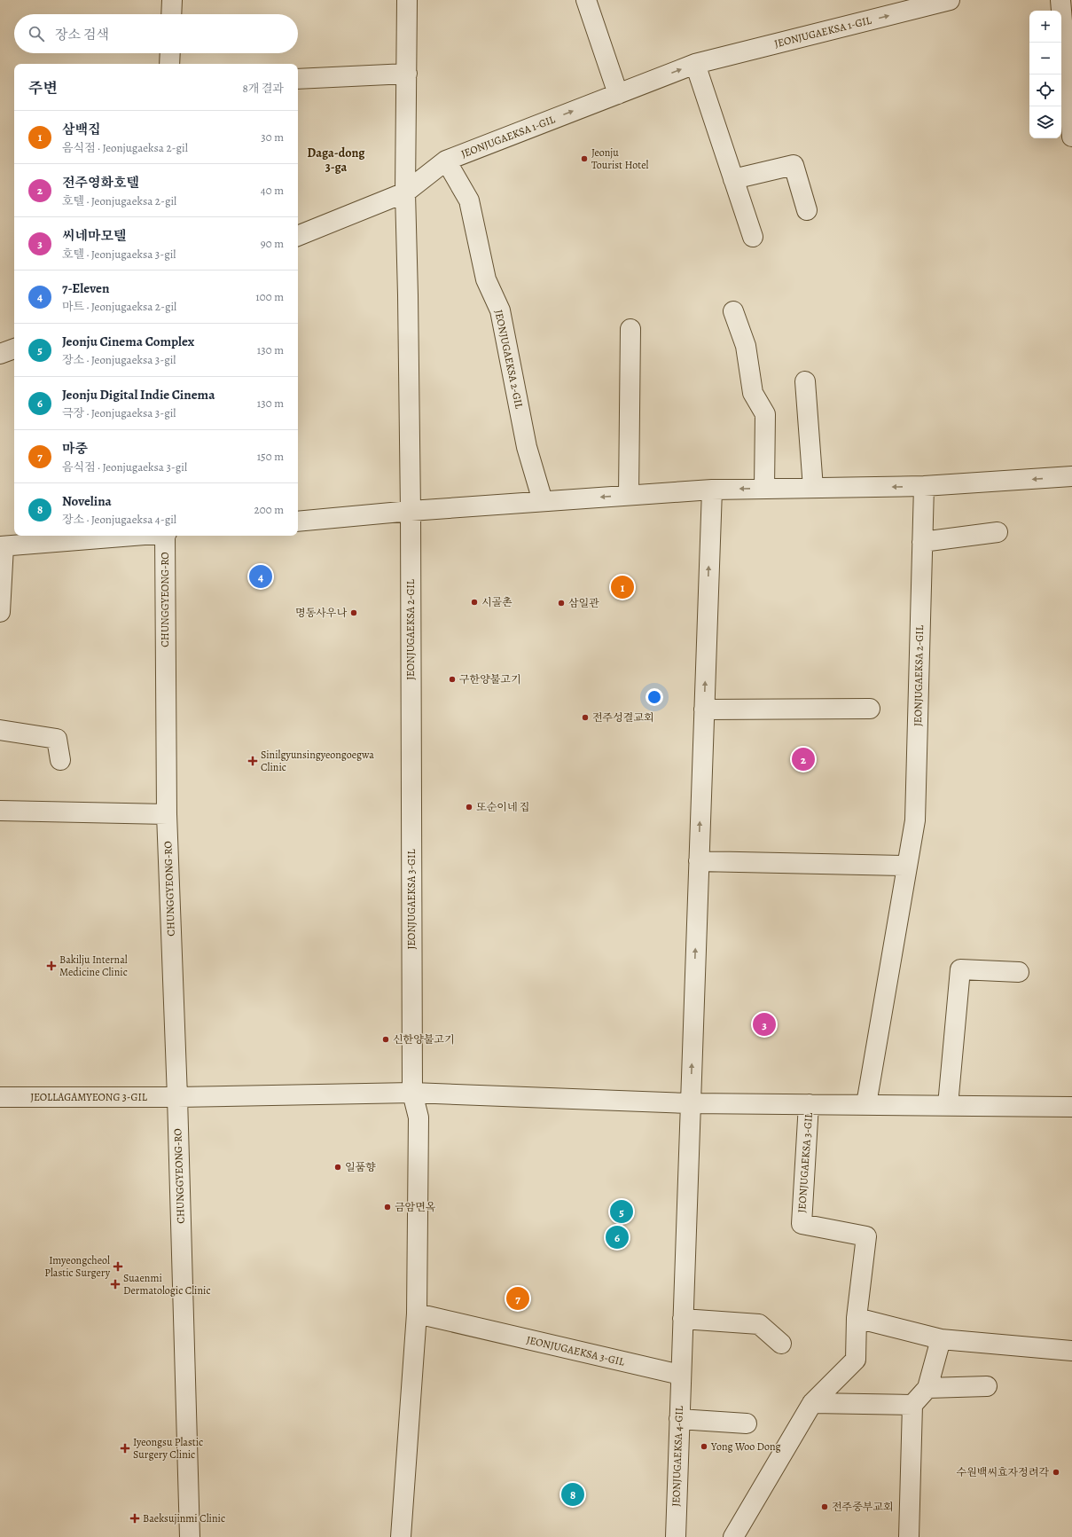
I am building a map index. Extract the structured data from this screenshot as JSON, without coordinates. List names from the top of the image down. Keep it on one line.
{"streets":{"street":["JEONJUGAEKSA 1-GIL","JEONJUGAEKSA 2-GIL","CHUNGGYEONG-RO","JEONJUGAEKSA 3-GIL","JEOLLAGAMYEONG 3-GIL","JEONJUGAEKSA 4-GIL"]},"crossings":[["JEONJUGAEKSA 1-GIL","JEONJUGAEKSA 2-GIL"],["JEONJUGAEKSA 2-GIL","JEONJUGAEKSA 3-GIL"],["CHUNGGYEONG-RO","JEONJUGAEKSA 3-GIL"],["CHUNGGYEONG-RO","JEOLLAGAMYEONG 3-GIL"],["JEONJUGAEKSA 3-GIL","JEOLLAGAMYEONG 3-GIL"],["JEONJUGAEKSA 3-GIL","JEONJUGAEKSA 4-GIL"]],"one_way":["JEONJUGAEKSA 1-GIL"],"districts":["Daga-dong 3-ga"],"places":{"other":["Jeonju Tourist Hotel","시골촌","삼일관","명동사우나","구한양불고기","전주성결교회","또순이네 집","신한양불고기","일품향","금암면옥","Yong Woo Dong","수원백씨효자정려각","전주중부교회"],"health":["Sinilgyunsingyeongoegwa Clinic","Bakilju Internal Medicine Clinic","Imyeongcheol Plastic Surgery","Suaenmi Dermatologic Clinic","Iyeongsu Plastic Surgery Clinic","Baeksujinmi Clinic"]},"page":{"map_buttons":["+","−"],"search":"장소 검색","heading":["주변","8개 결과"],"list":[{"mark":"1","name":"삼백집","note":"음식점 · Jeonjugaeksa 2-gil","value":"30 m"},{"mark":"2","name":"전주영화호텔","note":"호텔 · Jeonjugaeksa 2-gil","value":"40 m"},{"mark":"3","name":"씨네마모텔","note":"호텔 · Jeonjugaeksa 3-gil","value":"90 m"},{"mark":"4","name":"7-Eleven","note":"마트 · Jeonjugaeksa 2-gil","value":"100 m"},{"mark":"5","name":"Jeonju Cinema Complex","note":"장소 · Jeonjugaeksa 3-gil","value":"130 m"},{"mark":"6","name":"Jeonju Digital Indie Cinema","note":"극장 · Jeonjugaeksa 3-gil","value":"130 m"},{"mark":"7","name":"마중","note":"음식점 · Jeonjugaeksa 3-gil","value":"150 m"},{"mark":"8","name":"Novelina","note":"장소 · Jeonjugaeksa 4-gil","value":"200 m"}],"pins":["4","1","2","3","5","6","7","8"]}}
